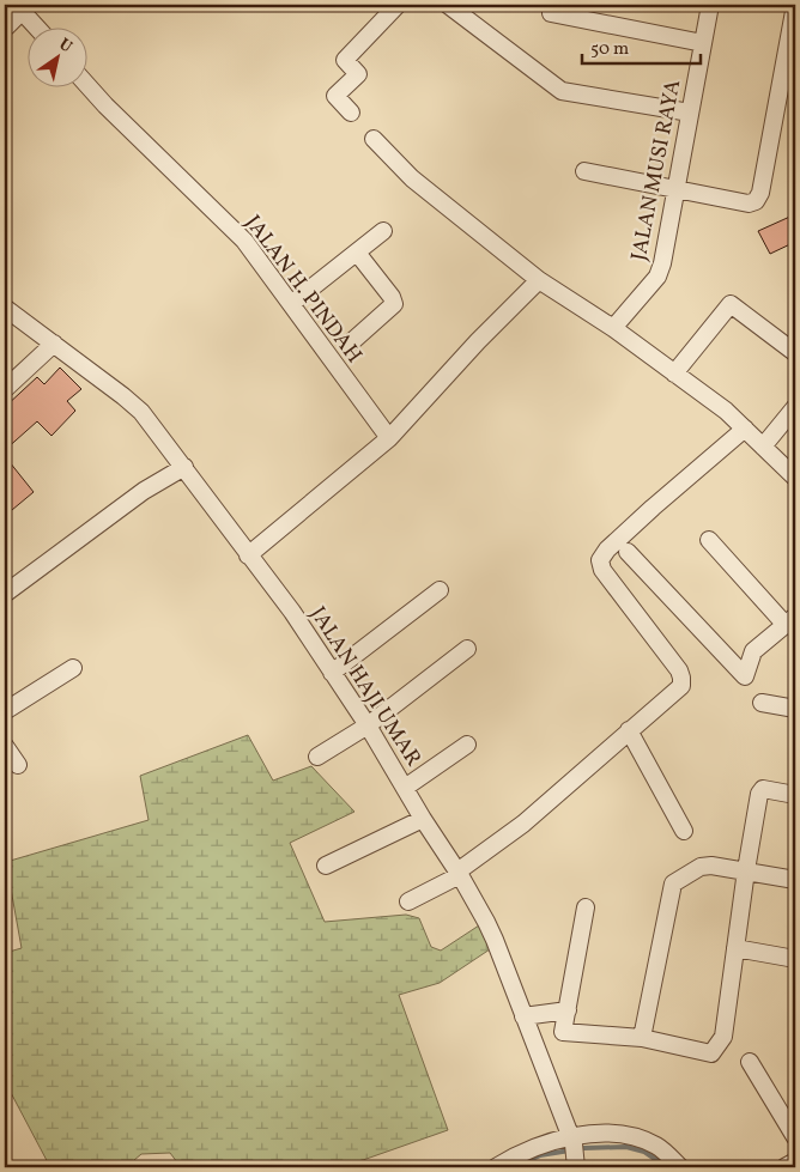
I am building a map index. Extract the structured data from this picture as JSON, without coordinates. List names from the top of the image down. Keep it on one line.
{"streets":{"street":["JALAN MUSI RAYA","JALAN H. PINDAH","JALAN HAJI UMAR"]},"scale_bar":"50 m","north":"top right"}
